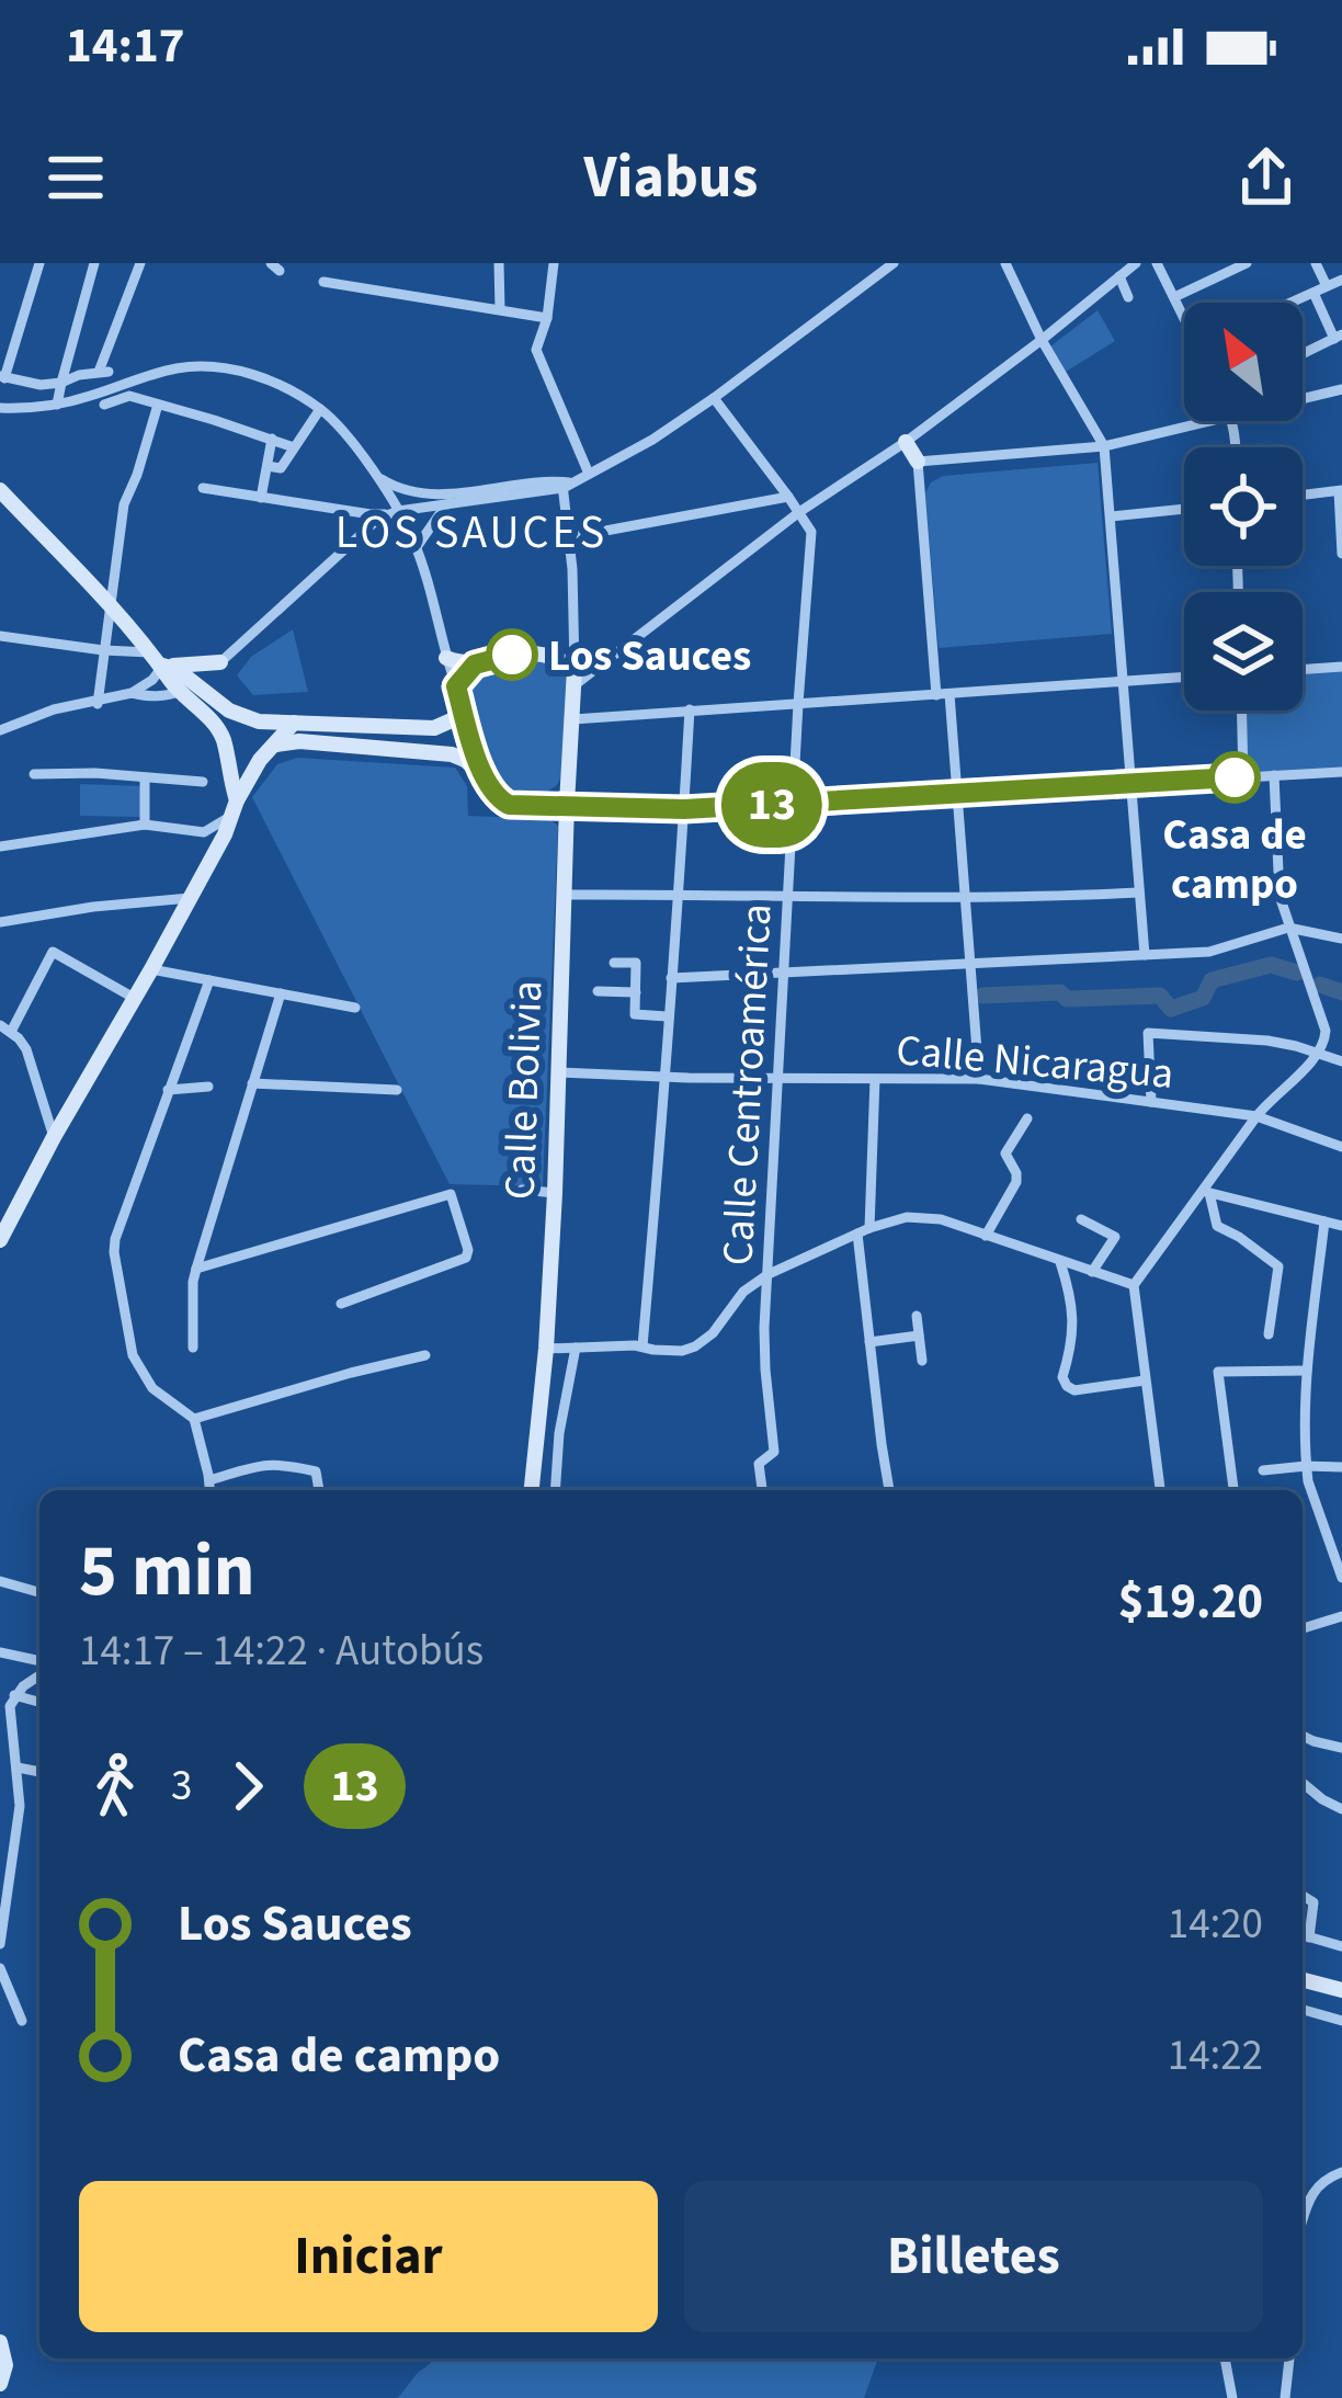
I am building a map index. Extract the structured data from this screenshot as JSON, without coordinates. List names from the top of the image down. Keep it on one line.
{"streets":{"main road":["Calle Bolivia"],"street":["Calle Nicaragua","Calle Centroamérica"]},"crossings":[["Calle Nicaragua","Calle Centroamérica"],["Calle Nicaragua","Calle Bolivia"]],"districts":["LOS SAUCES"],"places":["Los Sauces","Casa de campo"],"lines":["bus line 13"],"north":"top left","page":{"status":"14:17","header":"Viabus","on_map":"13","heading":["5 min","14:17 – 14:22 · Autobús","$19.20"],"legs":["3","13"],"list":[{"name":"Los Sauces","value":"14:20"},{"name":"Casa de campo","value":"14:22"}],"buttons":["Iniciar","Billetes"]}}
